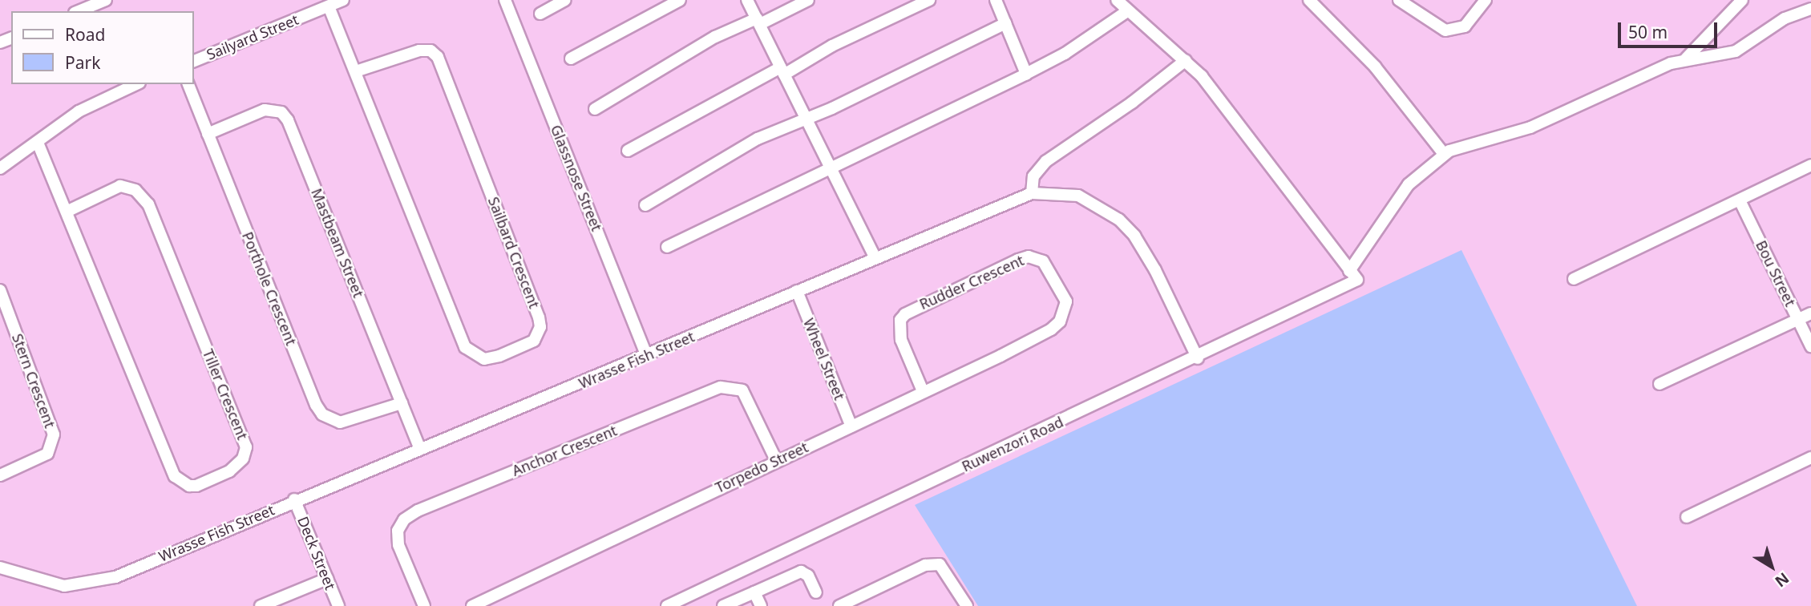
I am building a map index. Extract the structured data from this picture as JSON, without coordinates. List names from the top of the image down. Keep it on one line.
{"streets":{"street":["Sailyard Street","Glassnose Street","Mastbeam Street","Sailbard Crescent","Bou Street","Rudder Crescent","Porthole Crescent","Wheel Street","Wrasse Fish Street","Stern Crescent","Tiller Crescent","Ruwenzori Road","Anchor Crescent","Torpedo Street","Deck Street"]},"crossings":[["Sailyard Street","Sailbard Crescent"],["Glassnose Street","Wrasse Fish Street"],["Mastbeam Street","Porthole Crescent"],["Mastbeam Street","Wrasse Fish Street"],["Rudder Crescent","Torpedo Street"],["Wheel Street","Wrasse Fish Street"],["Wheel Street","Torpedo Street"],["Wrasse Fish Street","Ruwenzori Road"],["Wrasse Fish Street","Deck Street"],["Anchor Crescent","Torpedo Street"]],"legend":["Road","Park"],"scale_bar":"50 m","north":"bottom right"}
